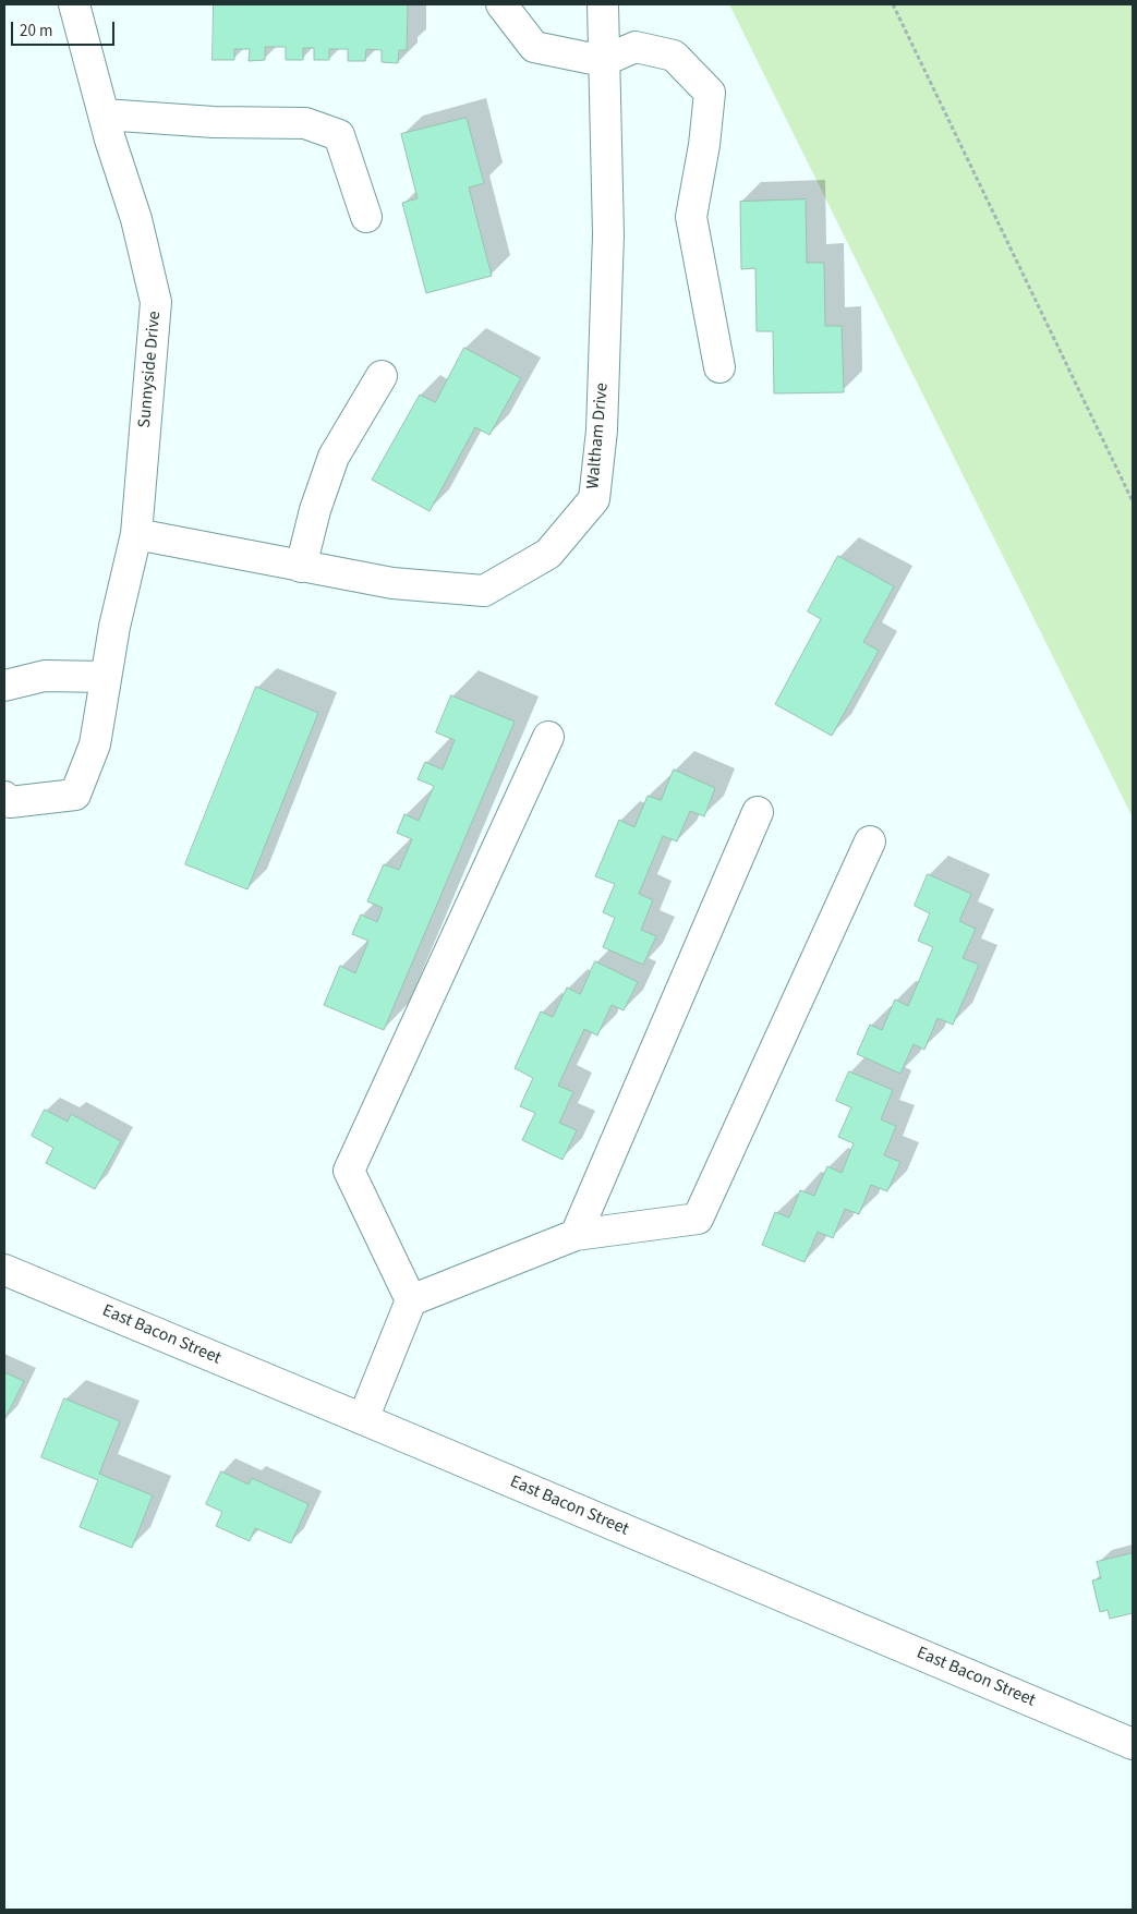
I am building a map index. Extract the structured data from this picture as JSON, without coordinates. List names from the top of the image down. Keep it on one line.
{"streets":{"street":["Sunnyside Drive","Waltham Drive","East Bacon Street"]},"crossings":[["Sunnyside Drive","Waltham Drive"]],"scale_bar":"20 m"}
